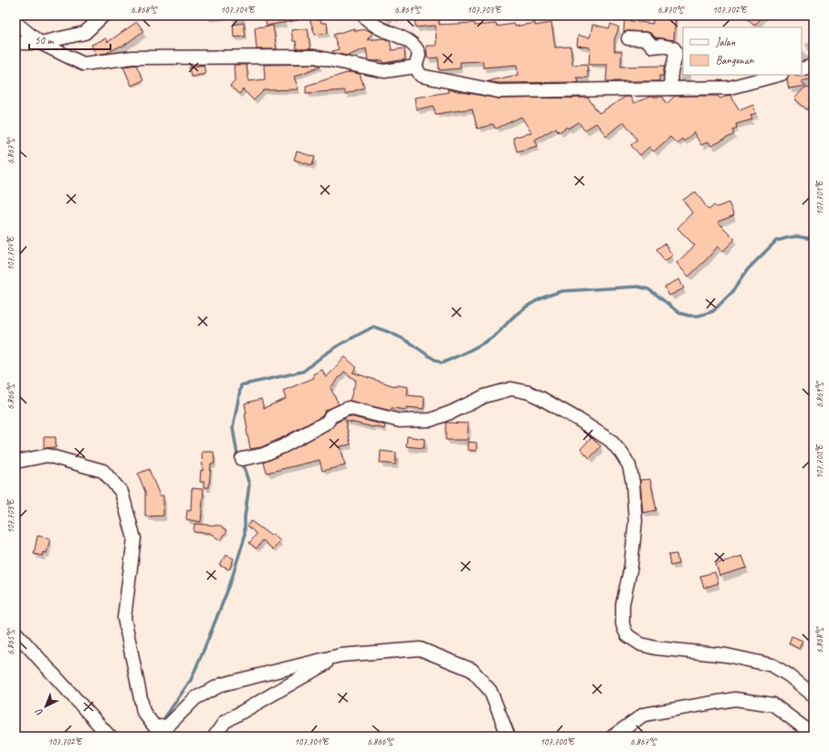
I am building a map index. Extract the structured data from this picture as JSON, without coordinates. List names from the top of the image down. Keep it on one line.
{"legend":["Jalan","Bangunan"],"scale_bar":"50 m","north":"bottom left","coordinates":["6.868°S","107.704°E","6.869°S","107.703°E","6.870°S","107.702°E","6.867°S","107.701°E","6.866°S","107.700°E","6.865°S"]}
